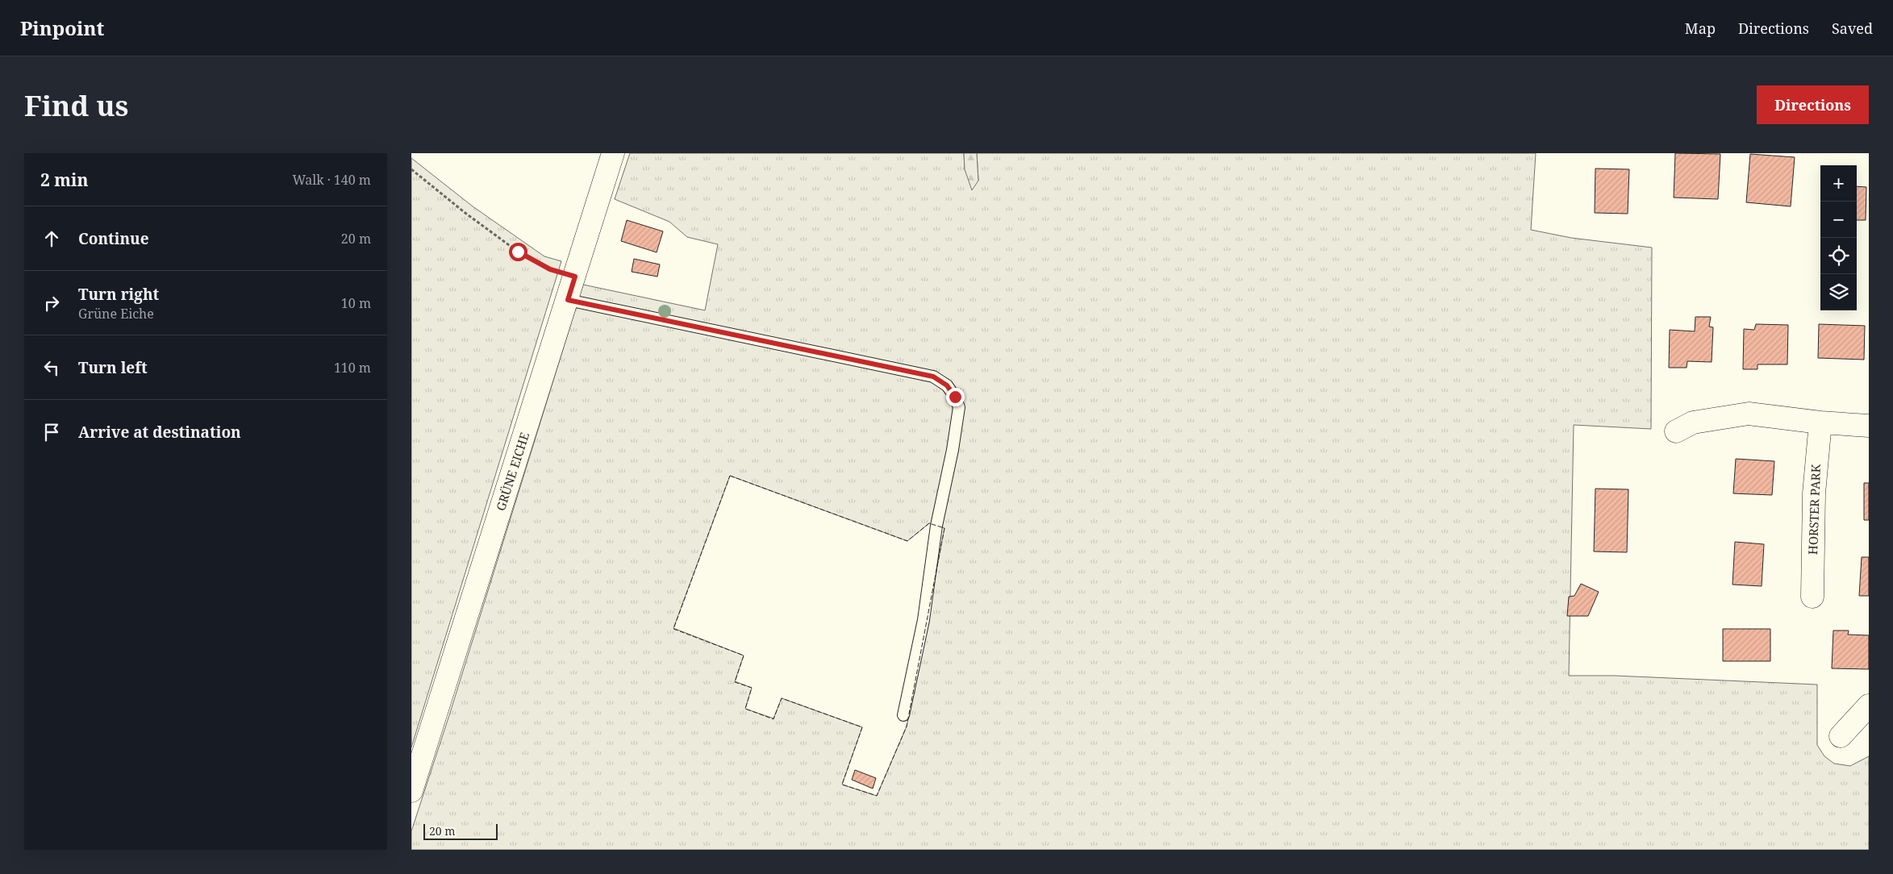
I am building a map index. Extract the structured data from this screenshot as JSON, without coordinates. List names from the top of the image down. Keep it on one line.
{"streets":{"street":["GRÜNE EICHE","HORSTER PARK"]},"scale_bar":"20 m","page":{"header":"Pinpoint","nav":["Map","Directions","Saved"],"buttons":"Directions","title":"Find us","heading":["2 min","Walk · 140 m"],"map_buttons":["+","−"],"list":[["Continue","20 m"],["Turn right","Grüne Eiche","10 m"],["Turn left","110 m"],"Arrive at destination"],"scale":"20 m"}}
